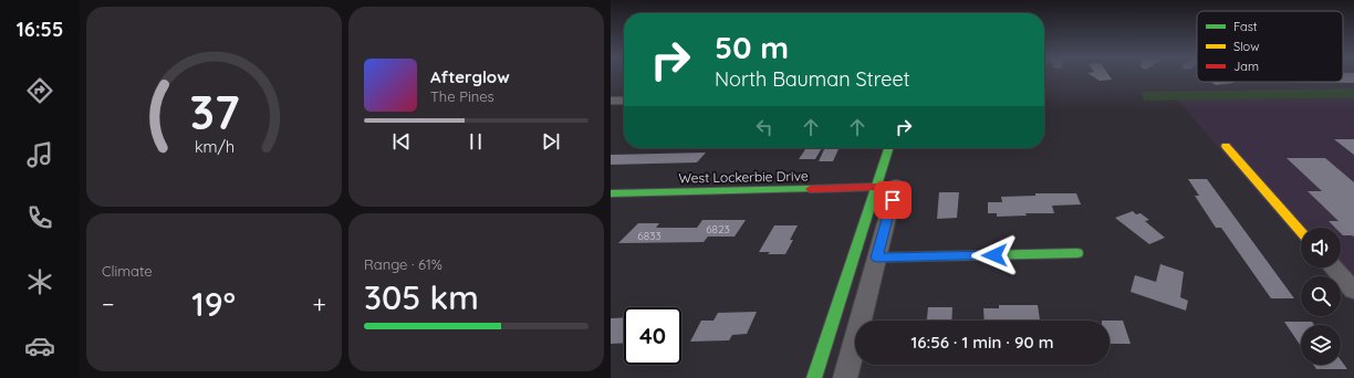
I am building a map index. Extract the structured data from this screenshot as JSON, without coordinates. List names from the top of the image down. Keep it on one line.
{"streets":{"street":["West Lockerbie Drive"]},"house_numbers":["6823","6833"],"legend":["Fast","Slow","Jam"],"page":{"tabs":"16:55","turn":["50 m","North Bauman Street"],"song":["Afterglow","The Pines"],"tile":["Climate",["Range · 61%","305 km"]],"heat":["−","19°","+"],"limit":"40","trip":"16:56 · 1 min · 90 m","gauge":["37","km/h"]}}
